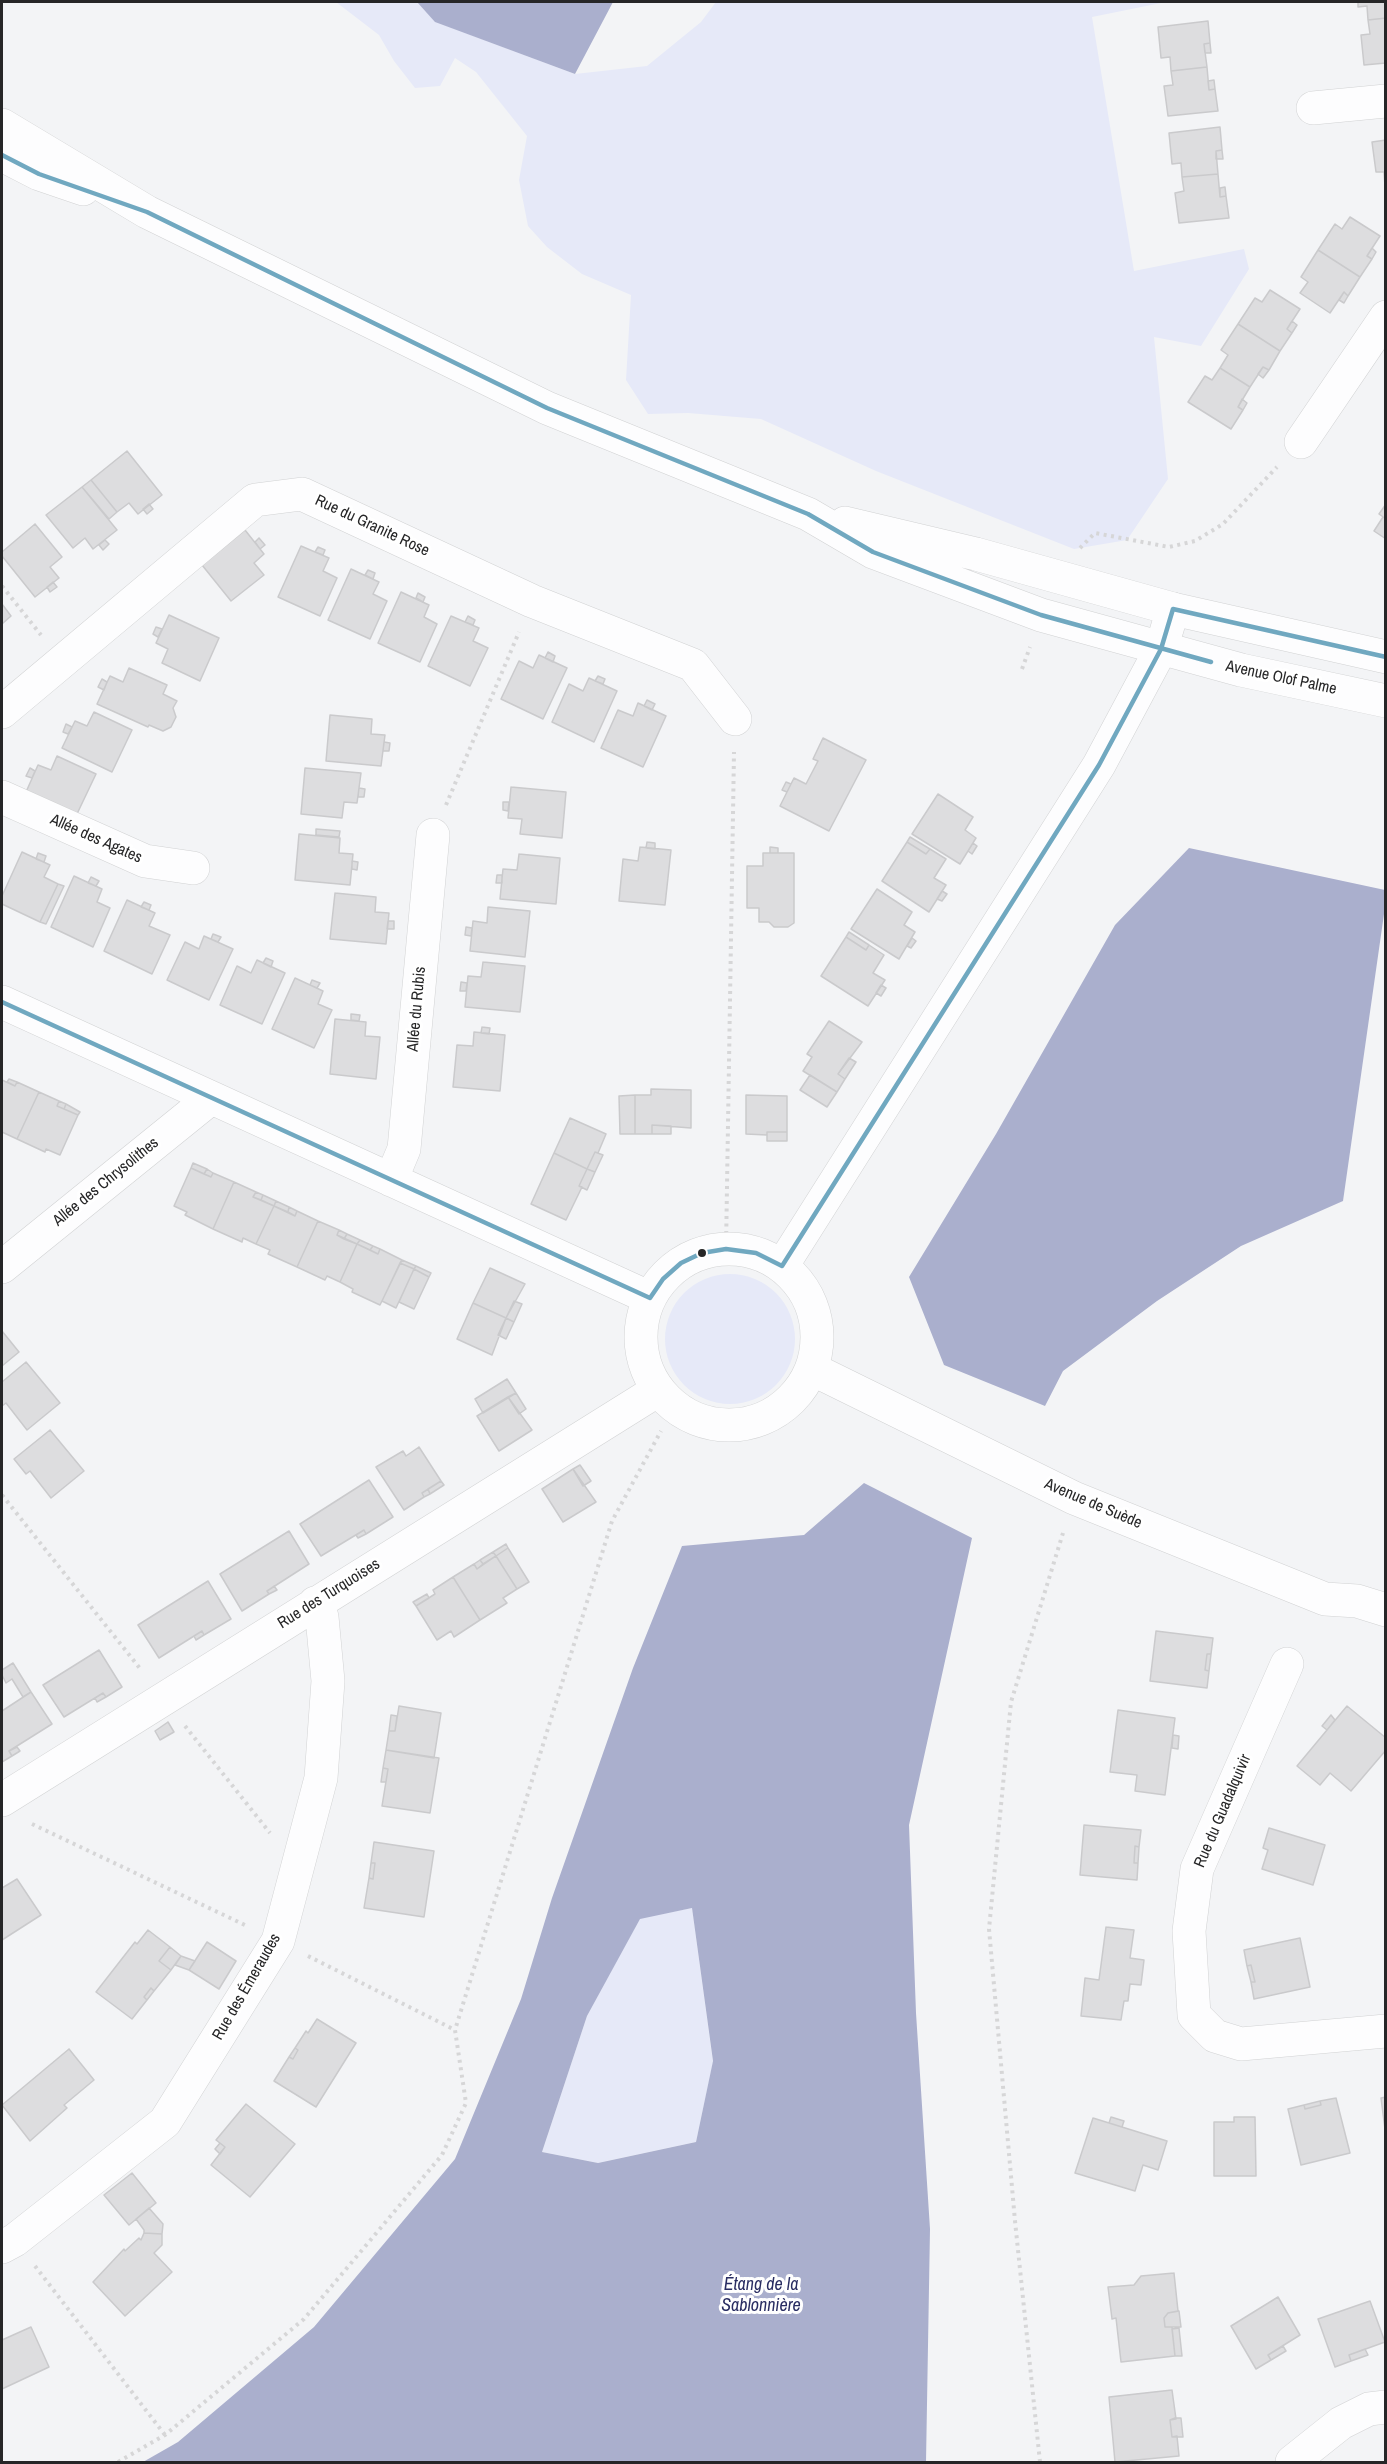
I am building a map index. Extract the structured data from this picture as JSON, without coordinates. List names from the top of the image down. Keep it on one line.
{"streets":{"street":["Rue du Granite Rose","Avenue Olof Palme","Allée des Agates","Allée du Rubis","Allée des Chrysolithes","Avenue de Suède","Rue des Turquoises","Rue du Guadalquivir","Rue des Émeraudes"]},"crossings":[["Avenue de Suède","Rue des Turquoises"],["Rue des Turquoises","Rue des Émeraudes"]],"water":["Étang de la Sablonnière"]}
